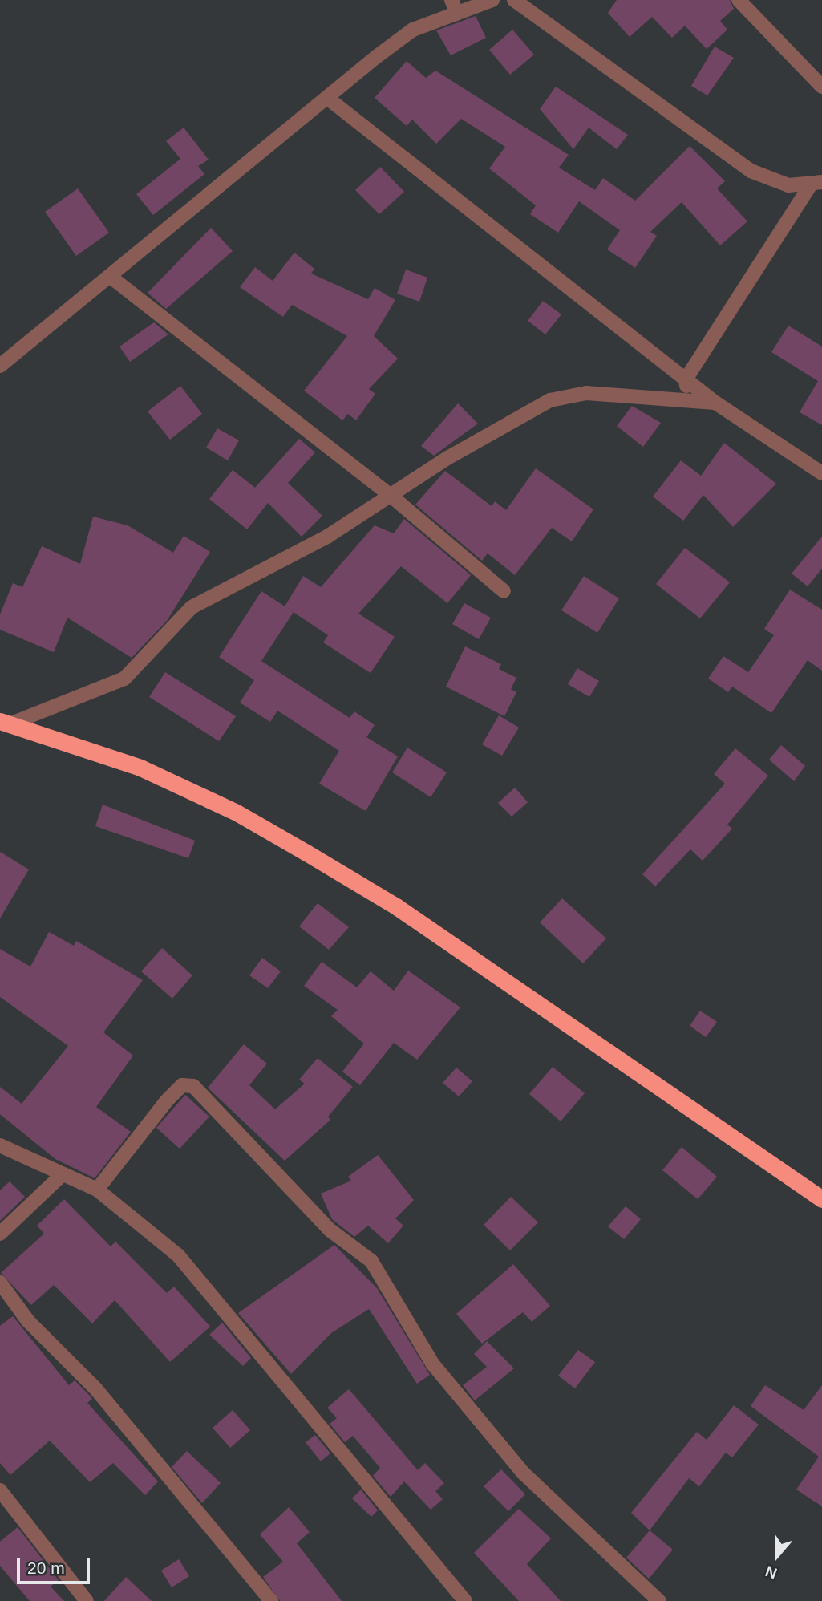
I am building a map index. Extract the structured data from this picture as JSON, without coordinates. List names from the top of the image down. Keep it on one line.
{"scale_bar":"20 m","north":"bottom"}
